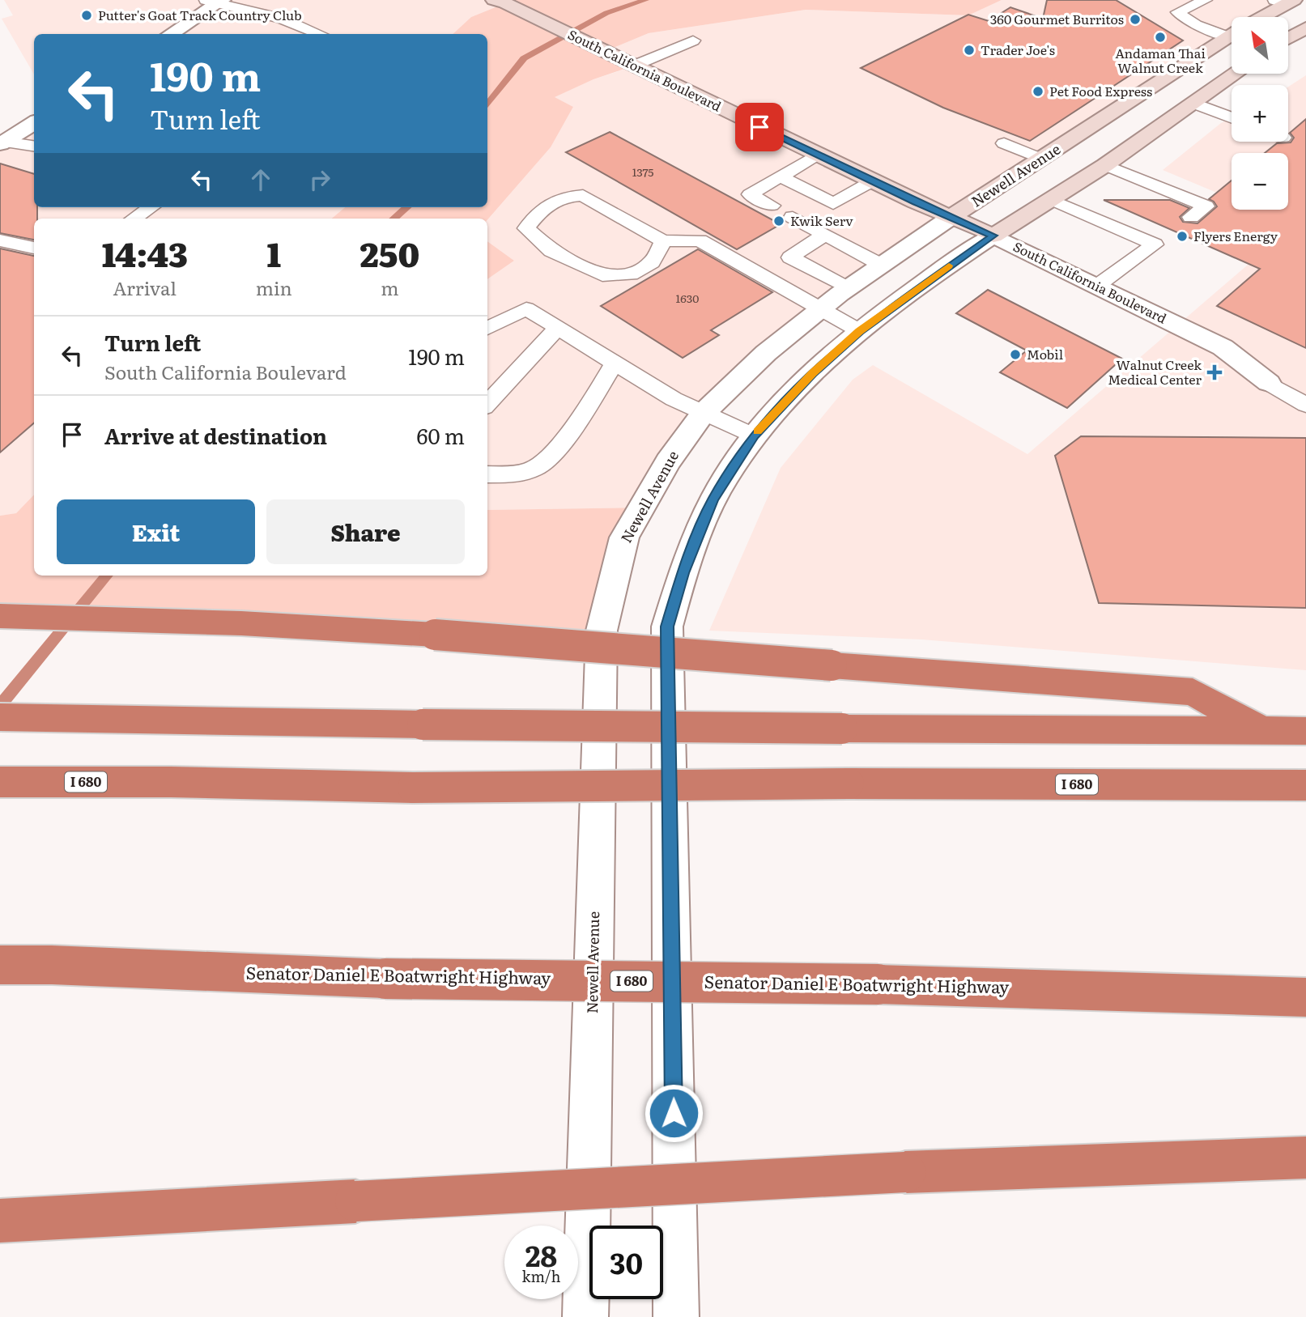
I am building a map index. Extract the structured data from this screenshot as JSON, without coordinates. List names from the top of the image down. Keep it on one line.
{"streets":{"highway":["I 680","Senator Daniel E Boatwright Highway"],"street":["South California Boulevard","Newell Avenue"]},"crossings":[["South California Boulevard","Newell Avenue"]],"places":{"other":["Putter's Goat Track Country Club","360 Gourmet Burritos","Andaman Thai Walnut Creek","Trader Joe's","Pet Food Express","Kwik Serv","Flyers Energy","Mobil"],"health":["Walnut Creek Medical Center"]},"house_numbers":["1375","1630"],"north":"top left","page":{"map_buttons":["+","−"],"turn":["190 m","Turn left"],"eta":["14:43","Arrival","1","min","250","m"],"list":[{"name":"Turn left","note":"South California Boulevard","value":"190 m"},{"name":"Arrive at destination","value":"60 m"}],"buttons":["Exit","Share"],"speed":"28 km/h","limit":"30"}}
